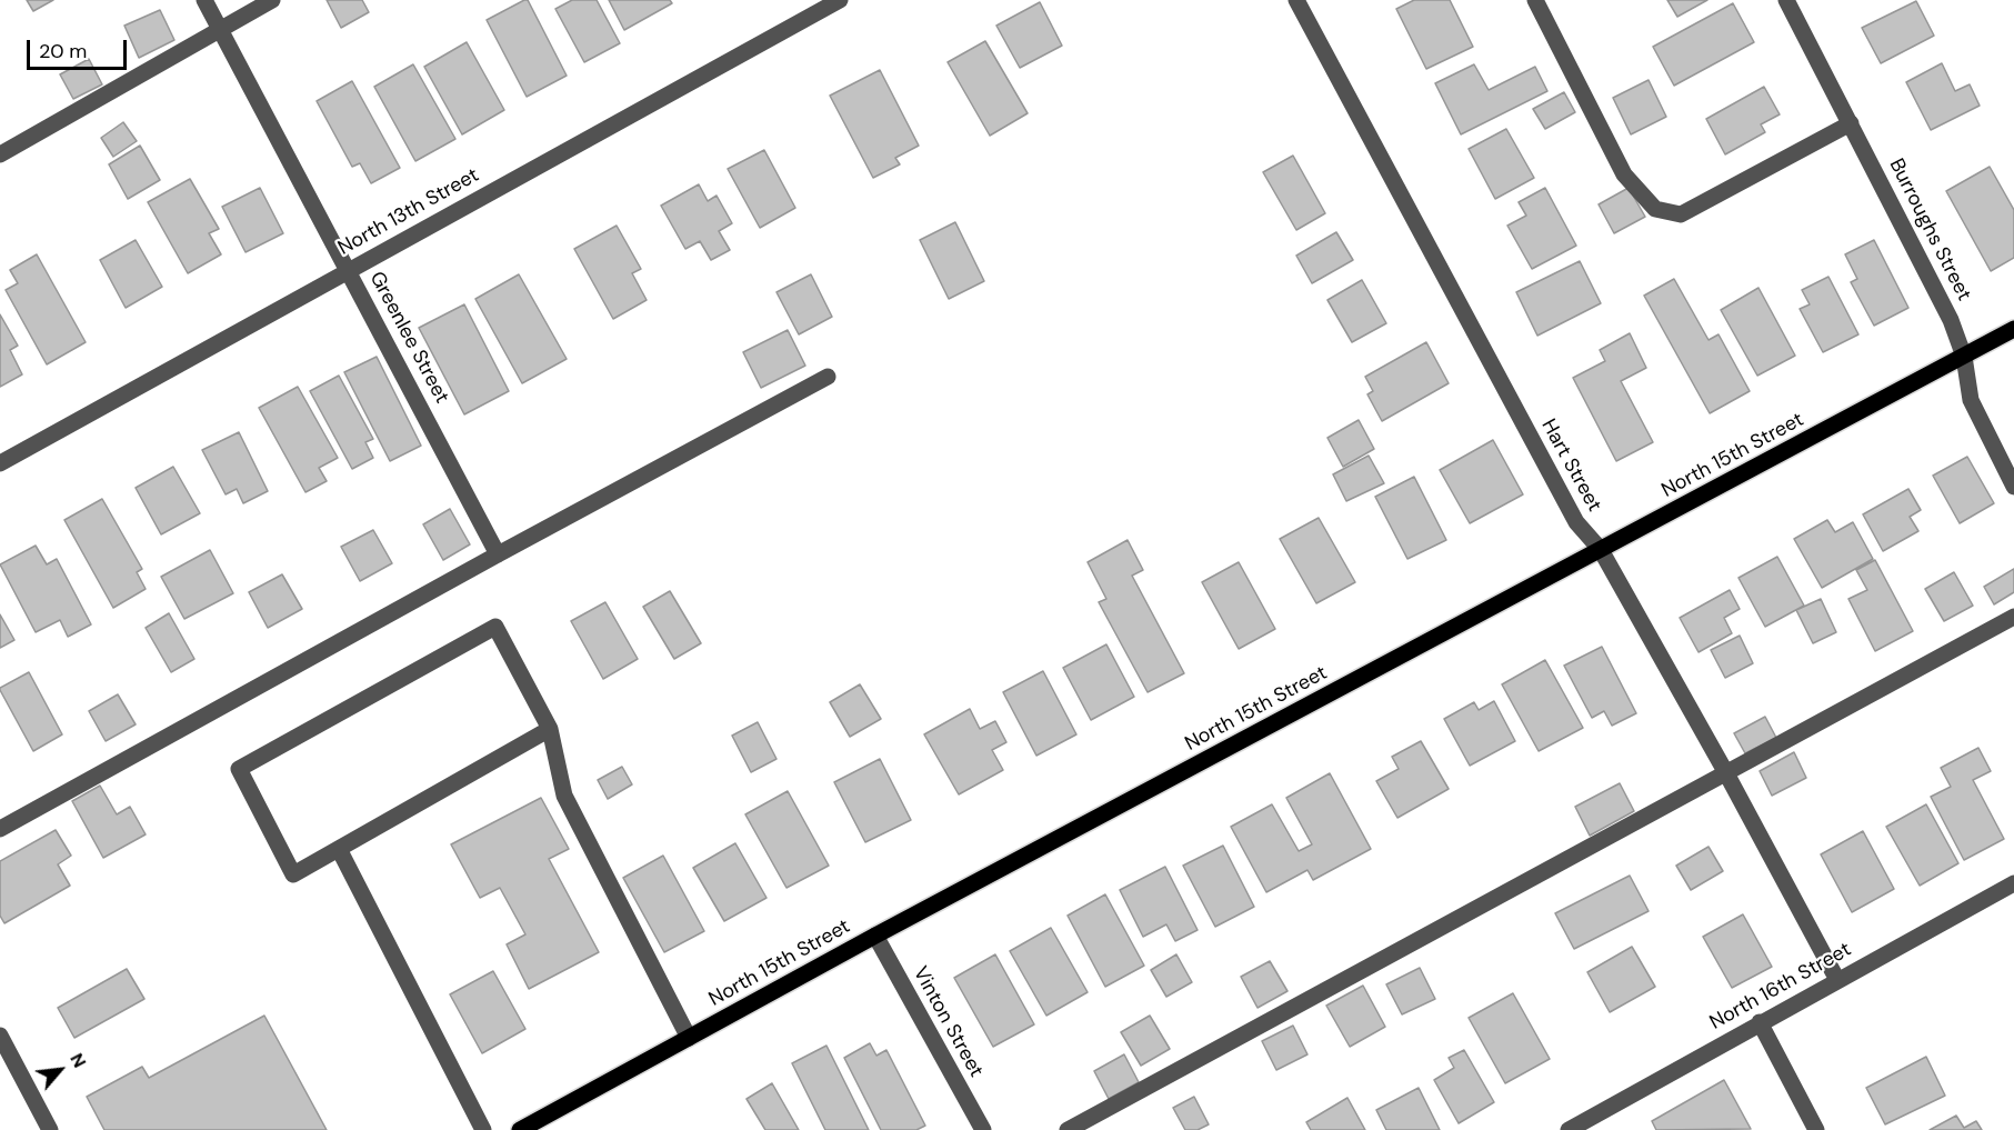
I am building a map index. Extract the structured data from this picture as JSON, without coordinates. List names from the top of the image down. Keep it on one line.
{"streets":{"main road":["North 15th Street"],"street":["North 13th Street","Burroughs Street","Greenlee Street","Hart Street","North 16th Street","Vinton Street"]},"crossings":[["North 13th Street","Greenlee Street"],["Burroughs Street","North 15th Street"],["North 15th Street","Hart Street"],["North 15th Street","Vinton Street"],["Hart Street","North 16th Street"]],"scale_bar":"20 m","north":"top right"}
